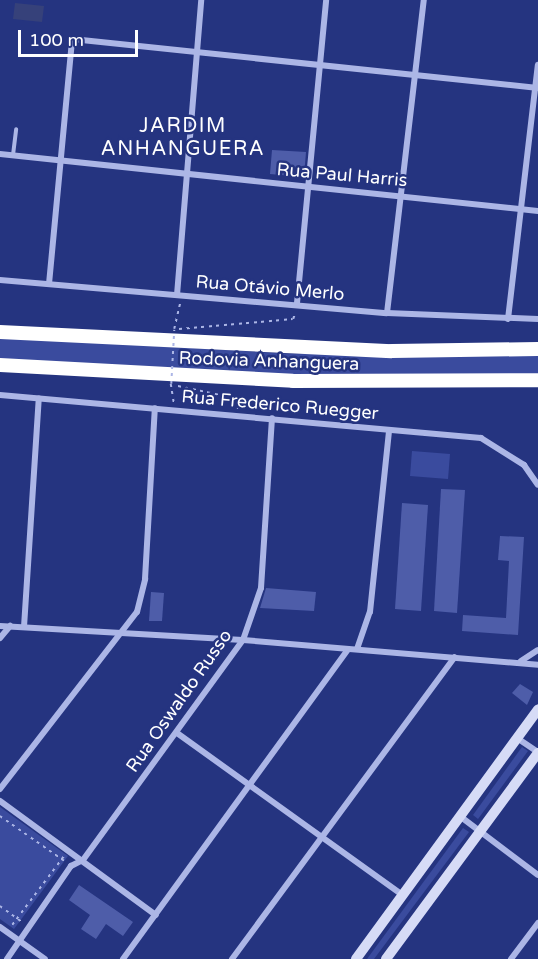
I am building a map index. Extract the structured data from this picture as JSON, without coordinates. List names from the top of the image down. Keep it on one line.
{"streets":{"highway":["Rodovia Anhanguera"],"street":["Rua Paul Harris","Rua Otávio Merlo","Rua Frederico Ruegger","Rua Oswaldo Russo"]},"crossings":[["Rua Frederico Ruegger","Rua Oswaldo Russo"]],"districts":["JARDIM ANHANGUERA"],"scale_bar":"100 m"}
